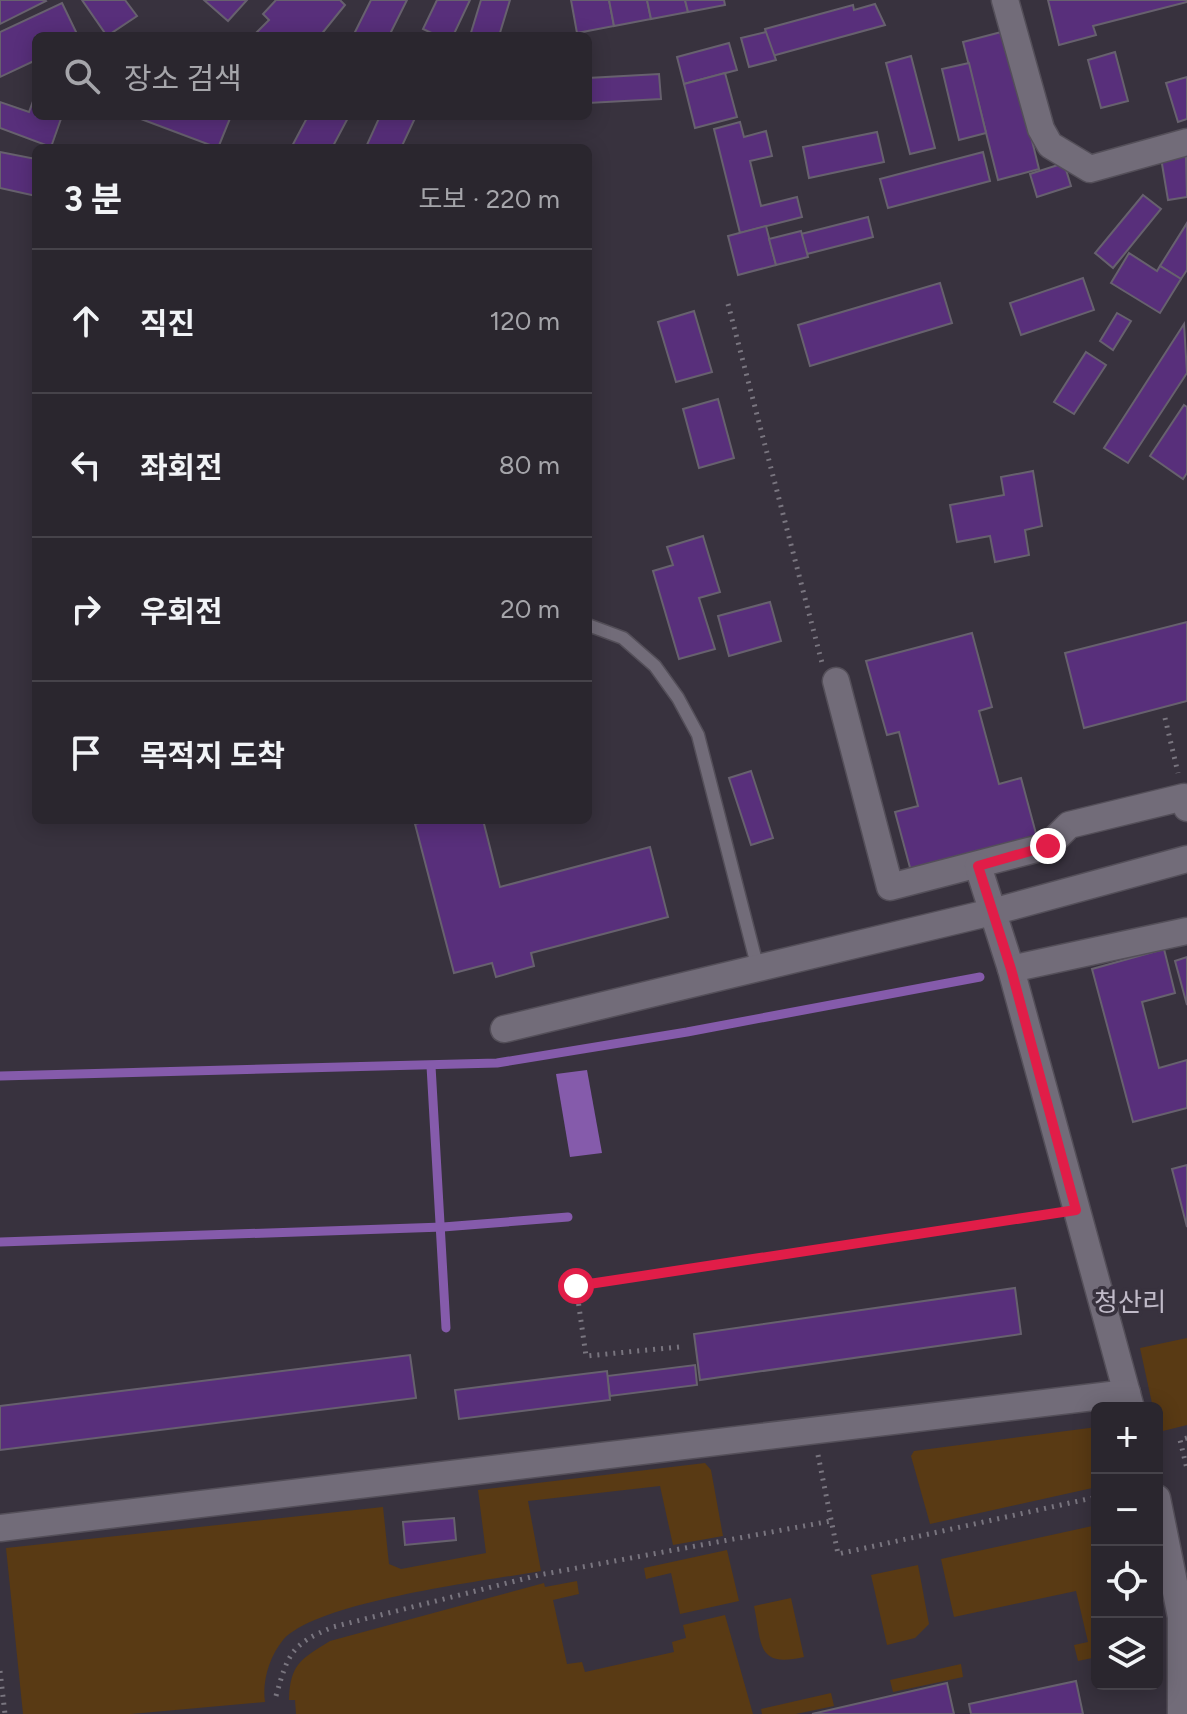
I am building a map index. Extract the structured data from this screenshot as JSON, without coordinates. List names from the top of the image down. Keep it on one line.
{"districts":["청산리"],"page":{"search":"장소 검색","heading":["3 분","도보 · 220 m"],"list":[["직진","120 m"],["좌회전","80 m"],["우회전","20 m"],"목적지 도착"],"map_buttons":["+","−"]}}
